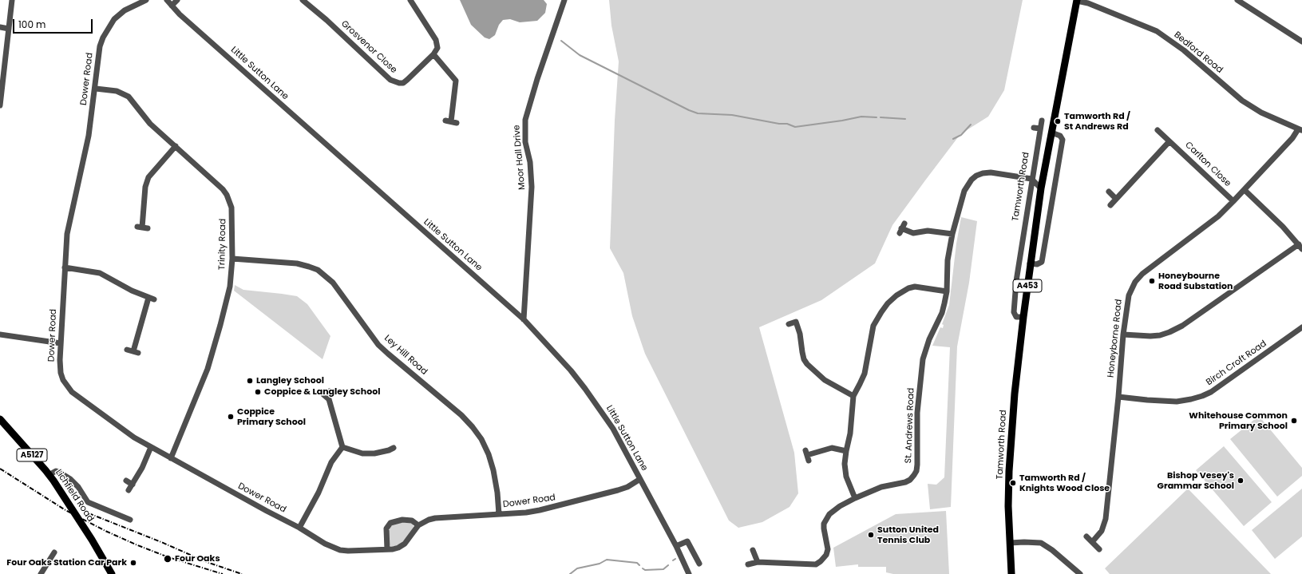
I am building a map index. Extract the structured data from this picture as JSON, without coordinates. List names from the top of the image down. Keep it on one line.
{"streets":{"main road":["Tamworth Road","A453","A5127","Lichfield Road"],"street":["Grosvenor Close","Bedford Road","Little Sutton Lane","Dower Road","Moor Hall Drive","Carlton Close","Trinity Road","Honeyborne Road","Ley Hill Road","Birch Croft Road","St. Andrews Road"]},"crossings":[["Bedford Road","Tamworth Road"],["Bedford Road","Honeyborne Road"],["Little Sutton Lane","Dower Road"],["Little Sutton Lane","Moor Hall Drive"],["Dower Road","Trinity Road"],["Dower Road","Ley Hill Road"],["Carlton Close","Honeyborne Road"],["Tamworth Road","St. Andrews Road"],["Trinity Road","Ley Hill Road"],["Honeyborne Road","Birch Croft Road"]],"places":["Tamworth Rd / St Andrews Rd","Honeybourne Road Substation","Langley School","Coppice & Langley School","Coppice Primary School","Whitehouse Common Primary School","Bishop Vesey's Grammar School","Tamworth Rd / Knights Wood Close","Sutton United Tennis Club","Four Oaks","Four Oaks Station Car Park"],"scale_bar":"100 m"}
